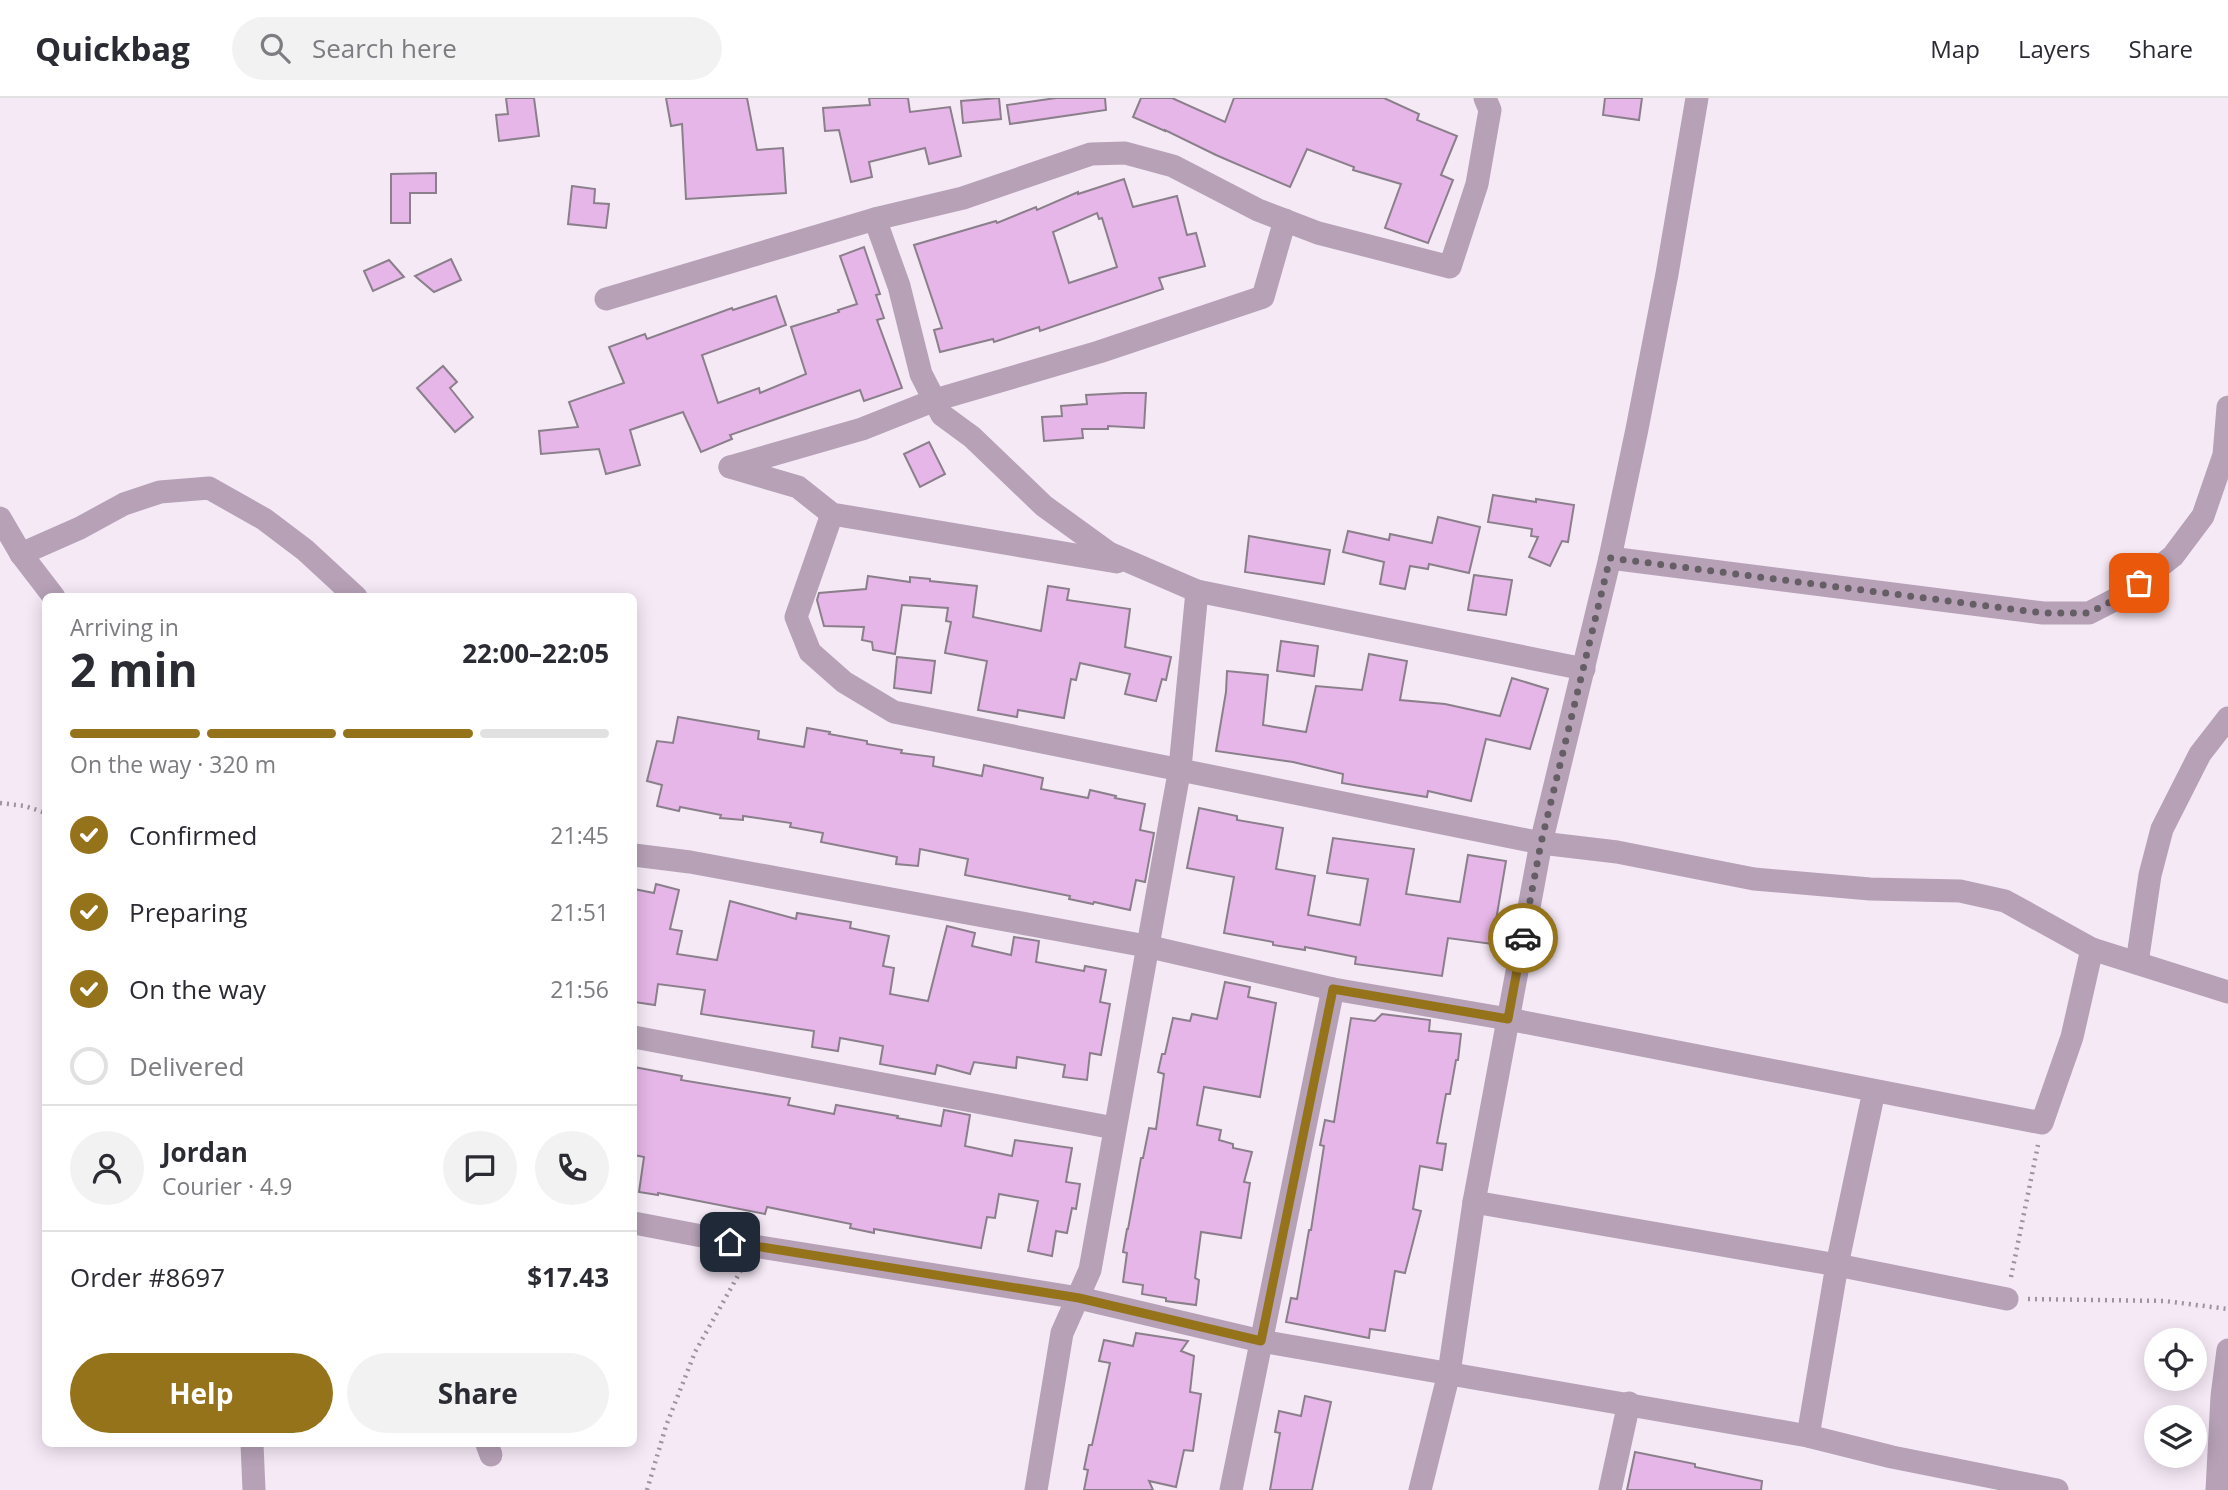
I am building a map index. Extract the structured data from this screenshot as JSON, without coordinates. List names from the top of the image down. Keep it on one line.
{"page":{"header":"Quickbag","search":"Search here","nav":["Map","Layers","Share"],"heading":["2 min","Arriving in","22:00–22:05"],"panel":["Jordan","Courier · 4.9","Order #8697","$17.43"],"bar":"On the way · 320 m","list":[["Confirmed","21:45"],["Preparing","21:51"],["On the way","21:56"],"Delivered"],"buttons":["Help","Share"]}}
